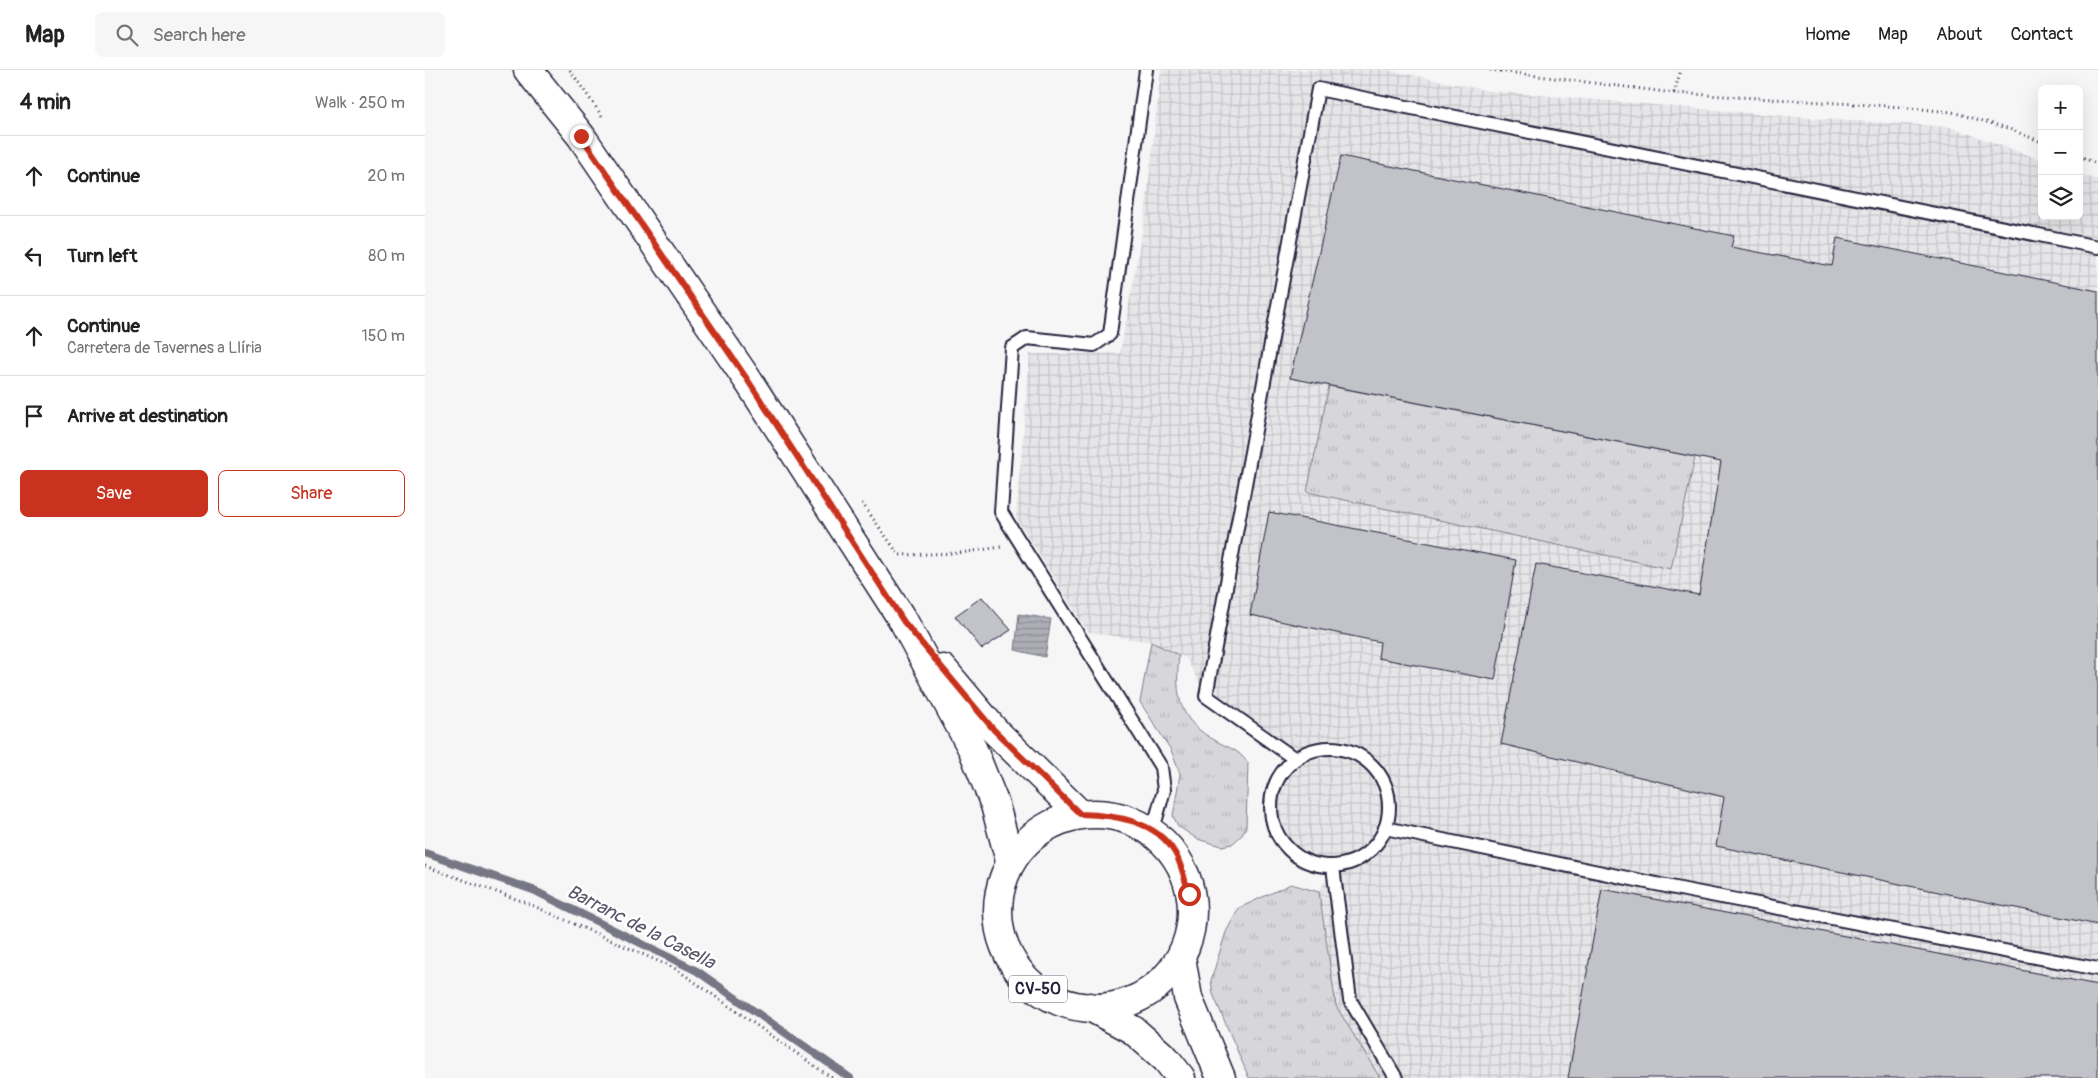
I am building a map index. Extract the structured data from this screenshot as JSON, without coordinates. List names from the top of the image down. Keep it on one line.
{"streets":{"main road":["CV-50"]},"water":["Barranc de la Casella"],"page":{"header":"Map","search":"Search here","nav":["Home","Map","About","Contact"],"heading":["4 min","Walk · 250 m"],"map_buttons":["+","−"],"list":[["Continue","20 m"],["Turn left","80 m"],["Continue","Carretera de Tavernes a Llíria","150 m"],"Arrive at destination"],"buttons":["Save","Share"]}}
